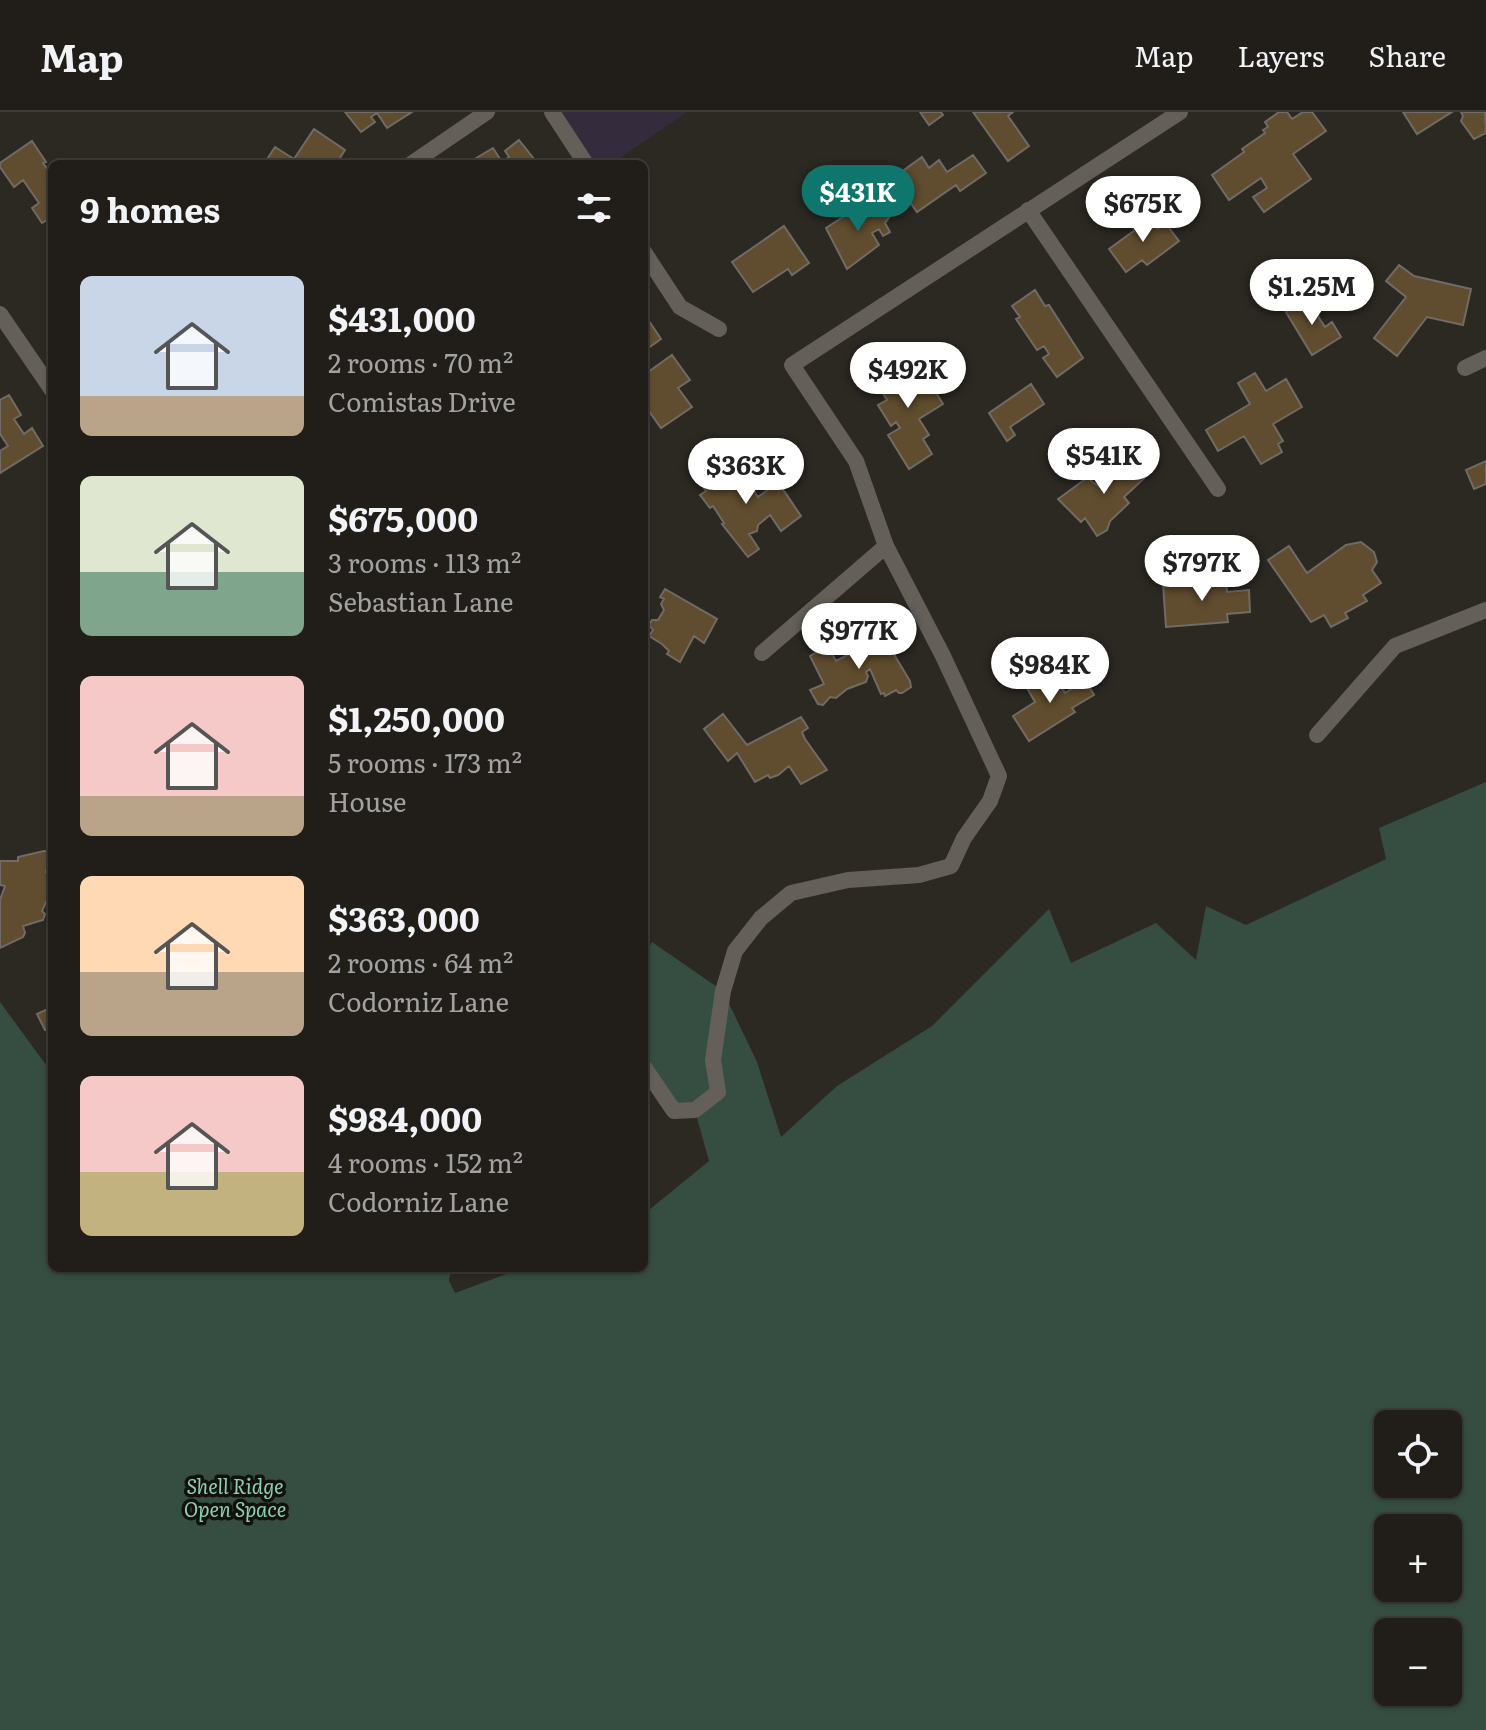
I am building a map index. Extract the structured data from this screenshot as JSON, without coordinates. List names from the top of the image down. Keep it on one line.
{"parks":["Shell Ridge Open Space"],"page":{"header":"Map","nav":["Map","Layers","Share"],"heading":"9 homes","price":["$431K","$675K","$1.25M","$492K","$541K","$363K","$797K","$977K","$984K"],"list":[{"name":"$431,000","note":"2 rooms · 70 m² · Comistas Drive"},{"name":"$675,000","note":"3 rooms · 113 m² · Sebastian Lane"},{"name":"$1,250,000","note":"5 rooms · 173 m² · House"},{"name":"$363,000","note":"2 rooms · 64 m² · Codorniz Lane"},{"name":"$984,000","note":"4 rooms · 152 m² · Codorniz Lane"}],"map_buttons":["+","−"]}}
